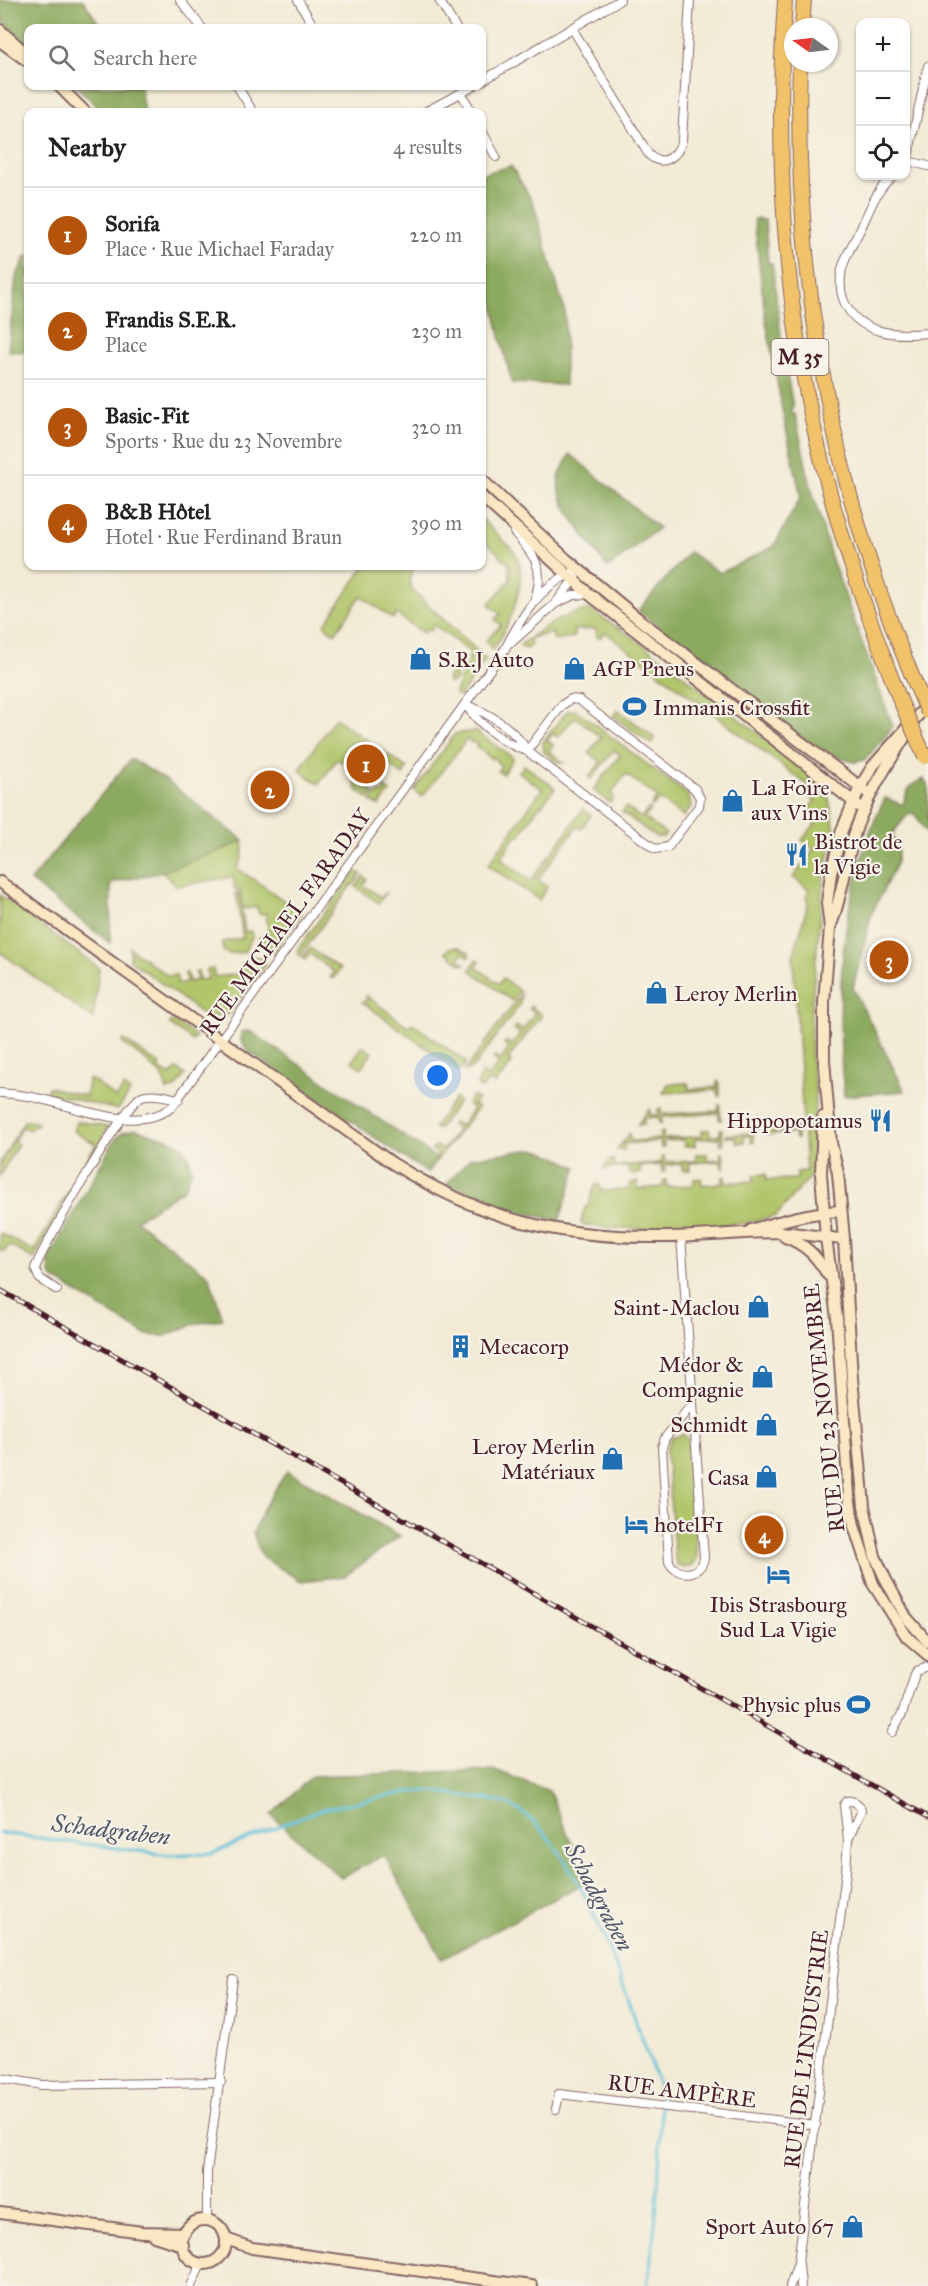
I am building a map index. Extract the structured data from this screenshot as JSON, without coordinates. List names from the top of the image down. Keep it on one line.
{"streets":{"highway":["M 35"],"main road":["RUE DU 23 NOVEMBRE"],"street":["RUE MICHAEL FARADAY","RUE DE L'INDUSTRIE","RUE AMPÈRE"]},"crossings":[["RUE DE L'INDUSTRIE","RUE AMPÈRE"]],"water":["Schadgraben"],"places":{"shop":["S.R.J Auto","AGP Pneus","La Foire aux Vins","Leroy Merlin","Saint-Maclou","Médor & Compagnie","Schmidt","Leroy Merlin Matériaux","Casa","Sport Auto 67"],"sports":["Immanis Crossfit","Physic plus"],"restaurant":["Bistrot de la Vigie","Hippopotamus"],"building":["Mecacorp"],"hotel":["hotelF1","Ibis Strasbourg Sud La Vigie"]},"north":"left","page":{"map_buttons":["+","−"],"search":"Search here","heading":["Nearby","4 results"],"list":[{"mark":"1","name":"Sorifa","note":"Place · Rue Michael Faraday","value":"220 m"},{"mark":"2","name":"Frandis S.E.R.","note":"Place","value":"230 m"},{"mark":"3","name":"Basic-Fit","note":"Sports · Rue du 23 Novembre","value":"320 m"},{"mark":"4","name":"B&B Hôtel","note":"Hotel · Rue Ferdinand Braun","value":"390 m"}],"pins":["1","2","3","4"]}}
